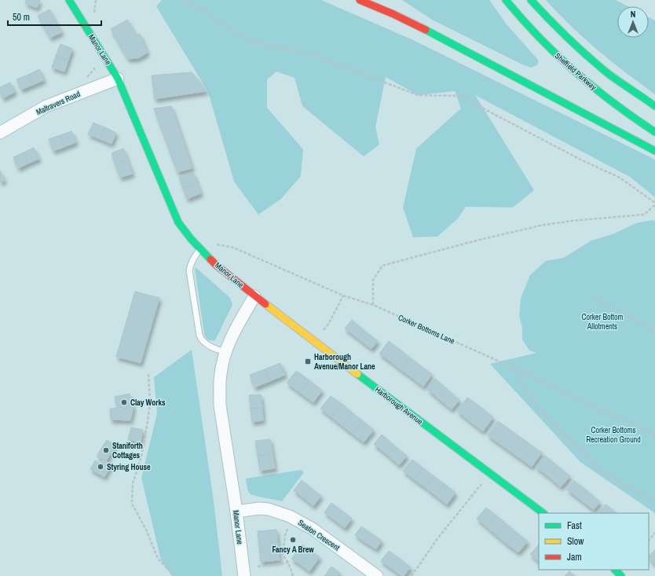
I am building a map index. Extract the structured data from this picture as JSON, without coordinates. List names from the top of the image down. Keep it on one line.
{"streets":{"main road":["Manor Lane","Sheffield Parkway","Harborough Avenue"],"street":["Maltravers Road","Seaton Crescent"],"path":["Corker Bottoms Lane"]},"crossings":[["Manor Lane","Maltravers Road"],["Manor Lane","Harborough Avenue"],["Manor Lane","Seaton Crescent"]],"parks":["Corker Bottom Allotments","Corker Bottoms Recreation Ground"],"places":{"transit":["Harborough Avenue/Manor Lane"],"other":["Clay Works","Staniforth Cottages","Styring House","Fancy A Brew"]},"legend":["Fast","Slow","Jam"],"scale_bar":"50 m","north":"top"}
